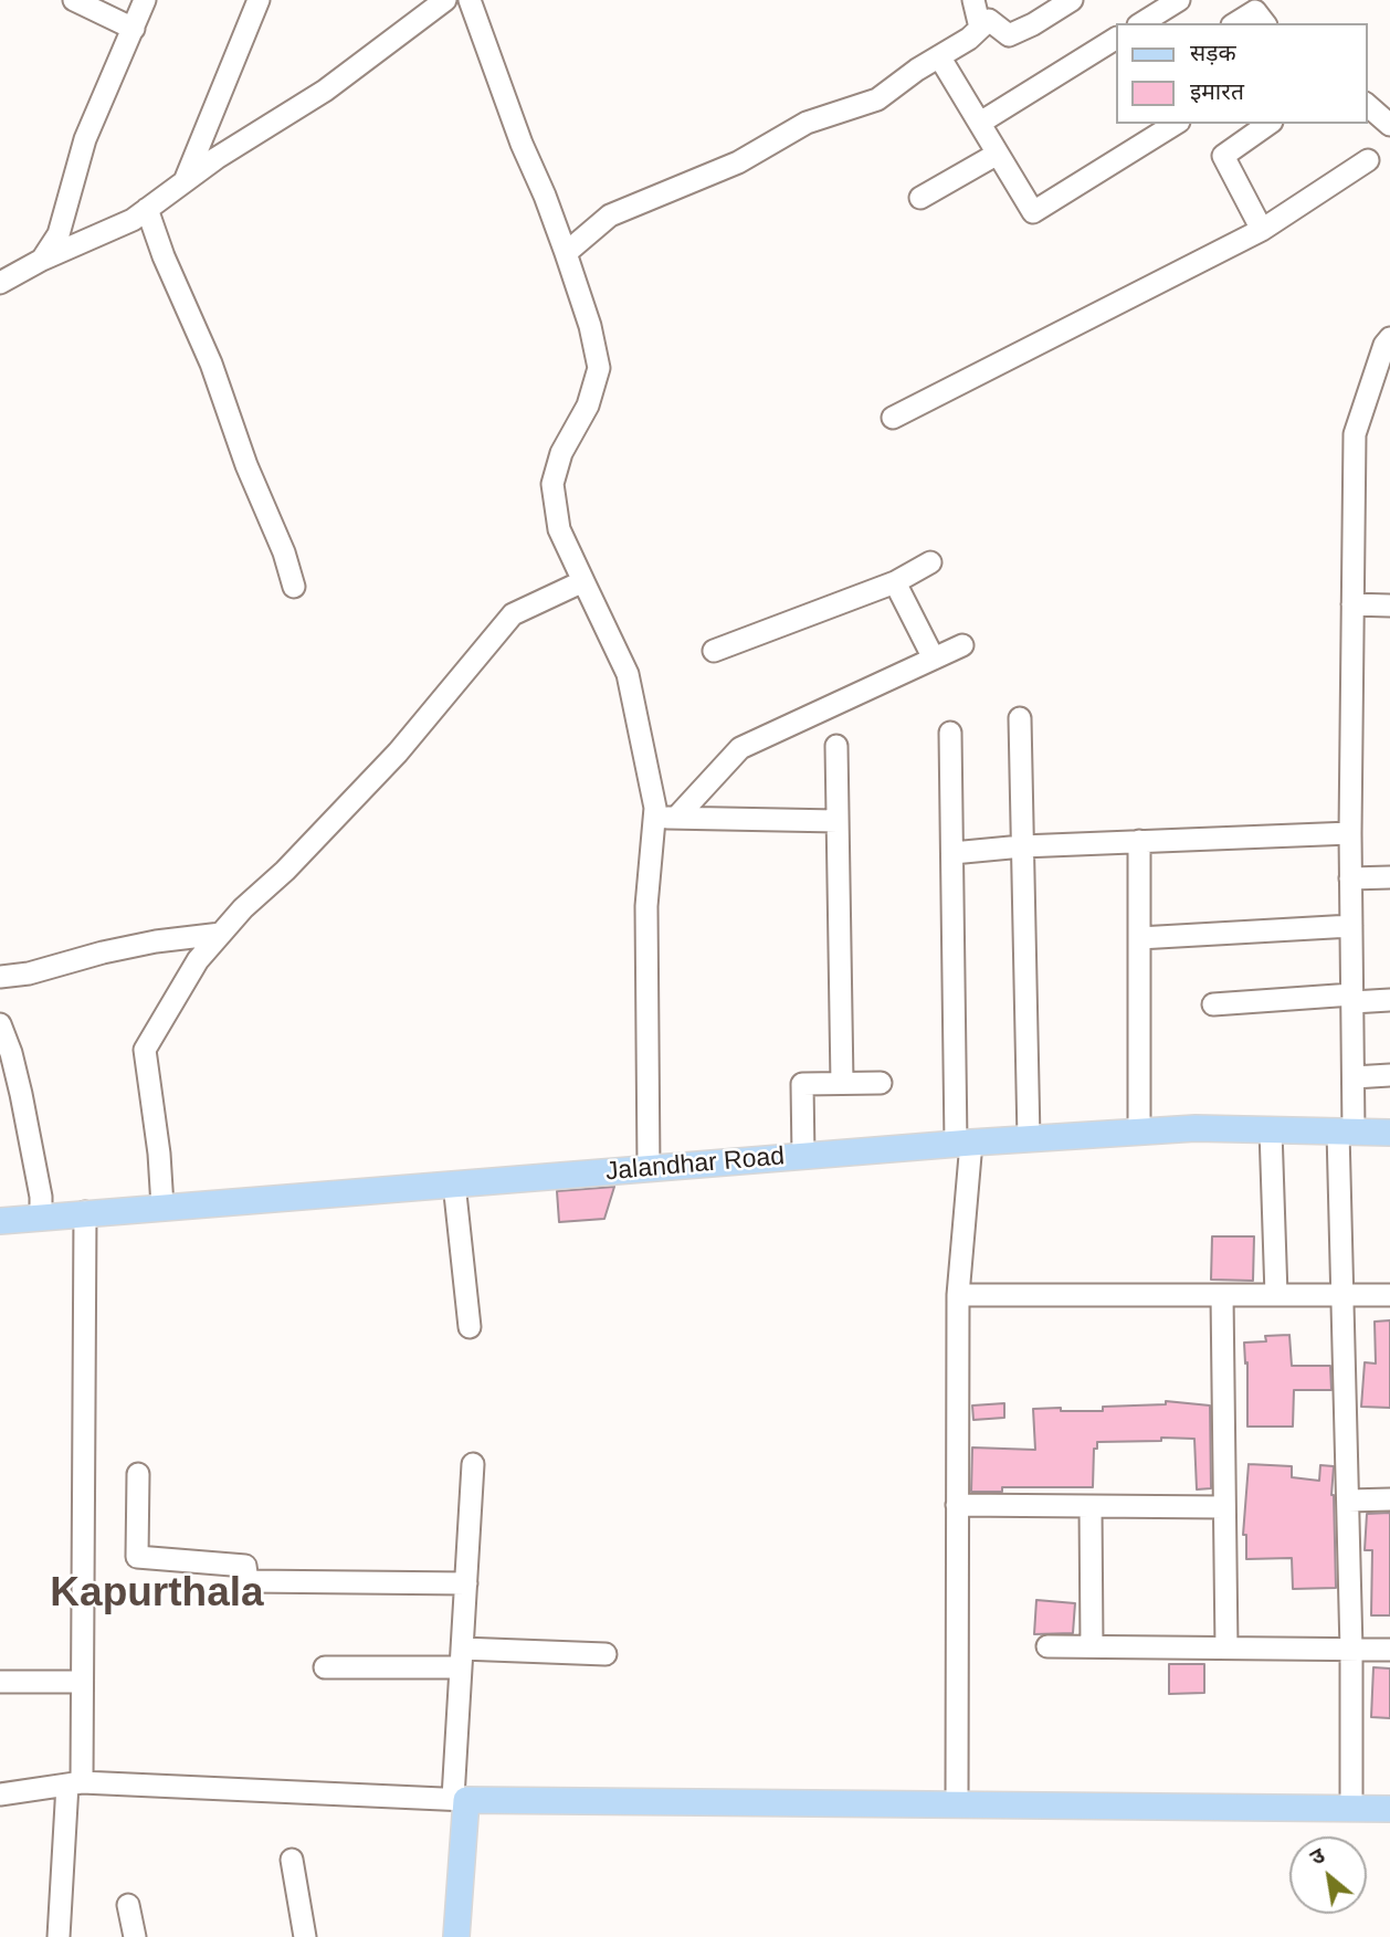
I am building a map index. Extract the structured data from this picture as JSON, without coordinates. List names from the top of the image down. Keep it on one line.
{"streets":{"main road":["Jalandhar Road"]},"districts":["Kapurthala"],"legend":["सड़क","इमारत"],"north":"top left"}
